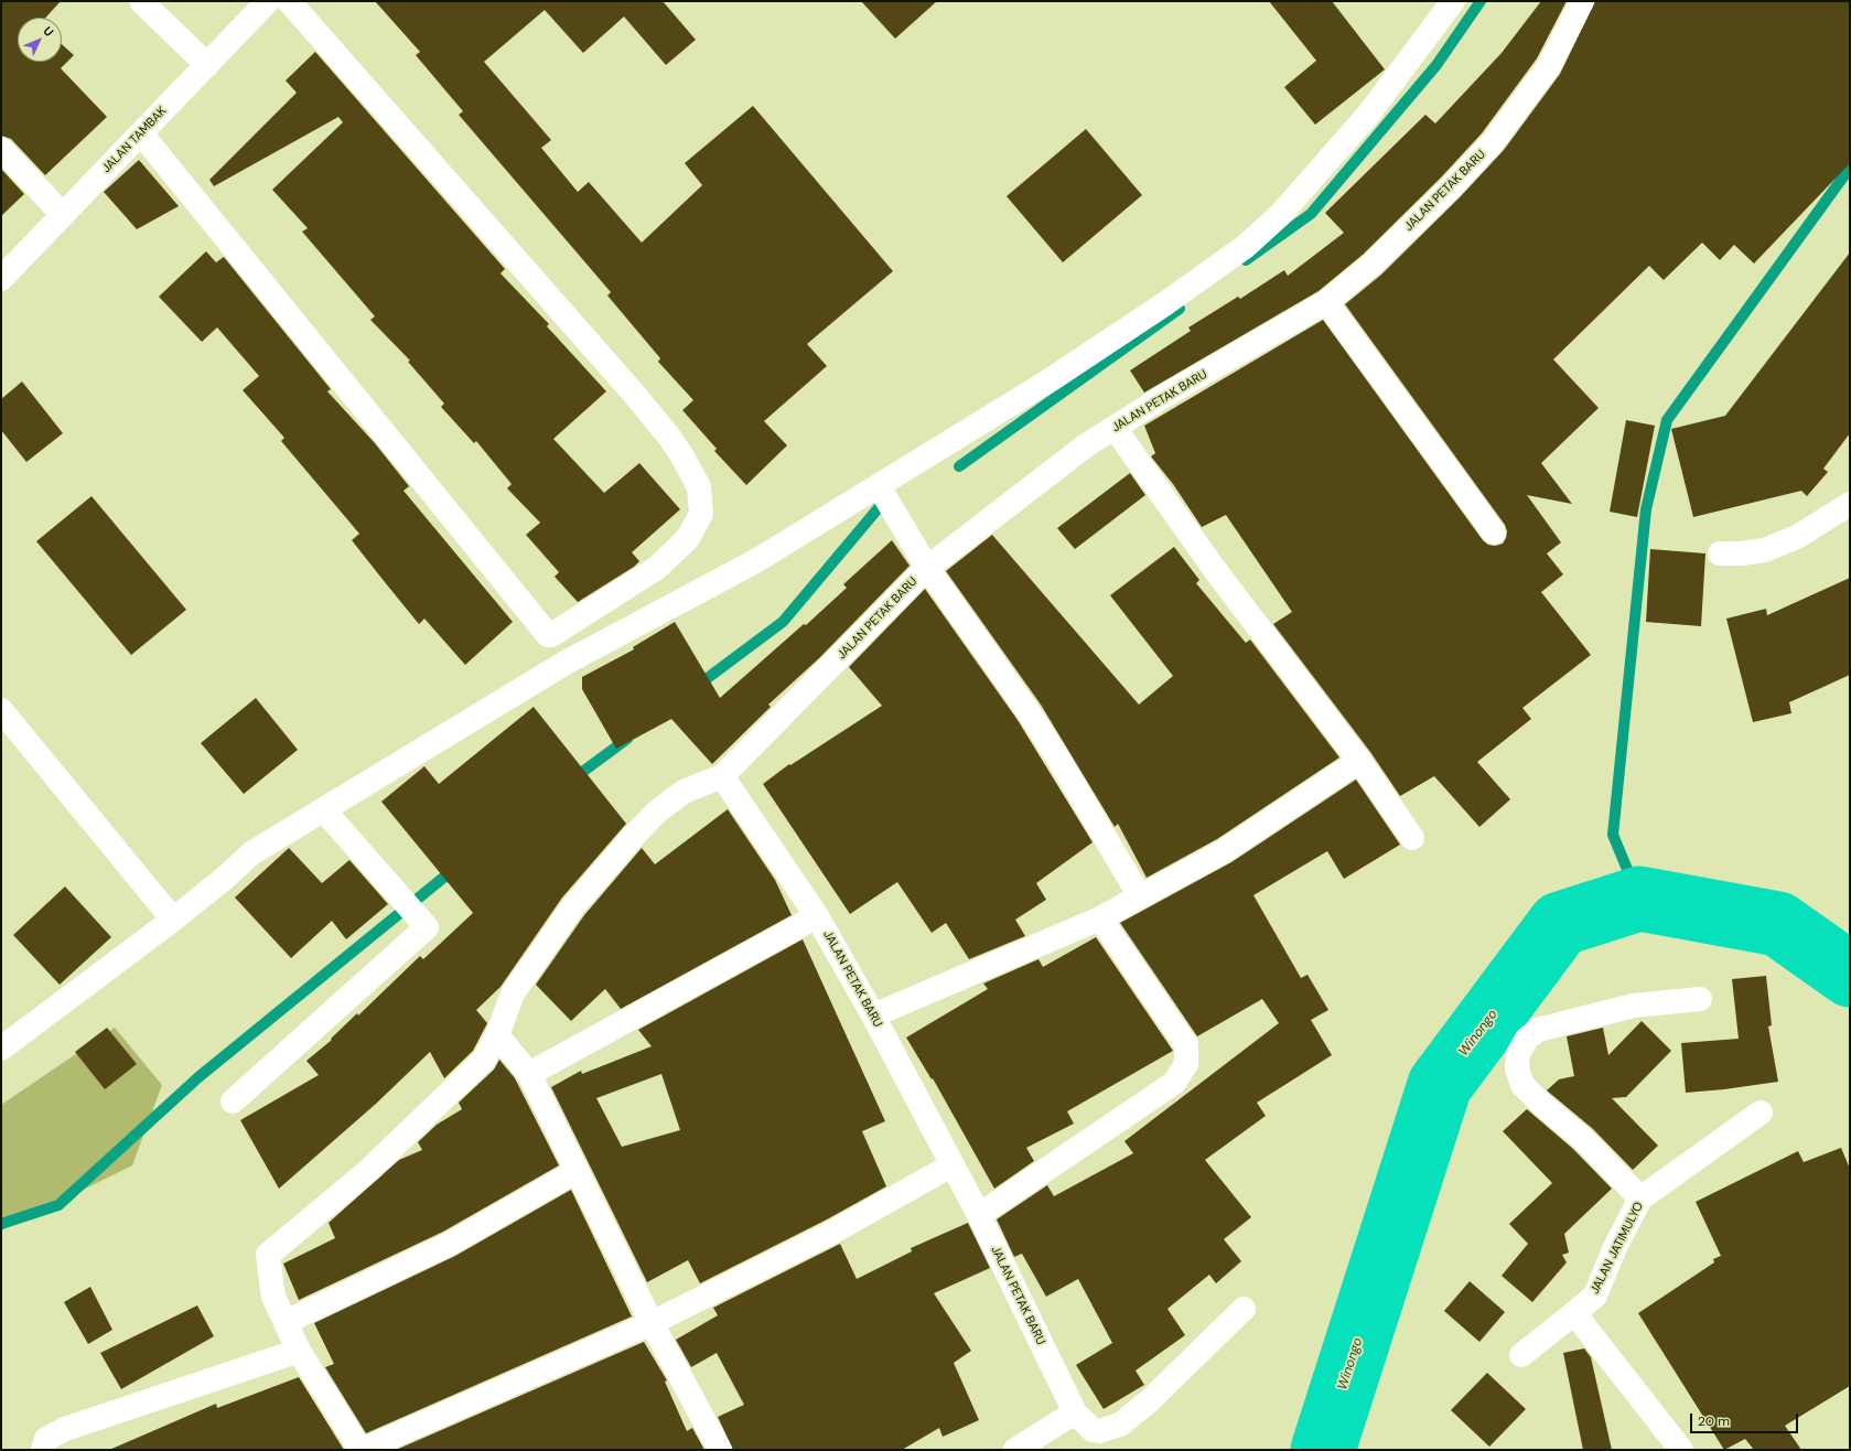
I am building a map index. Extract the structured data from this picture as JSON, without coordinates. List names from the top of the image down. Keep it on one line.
{"streets":{"street":["JALAN TAMBAK","JALAN PETAK BARU","JALAN JATIMULYO"]},"water":["Winongo"],"scale_bar":"20 m","north":"top right"}
